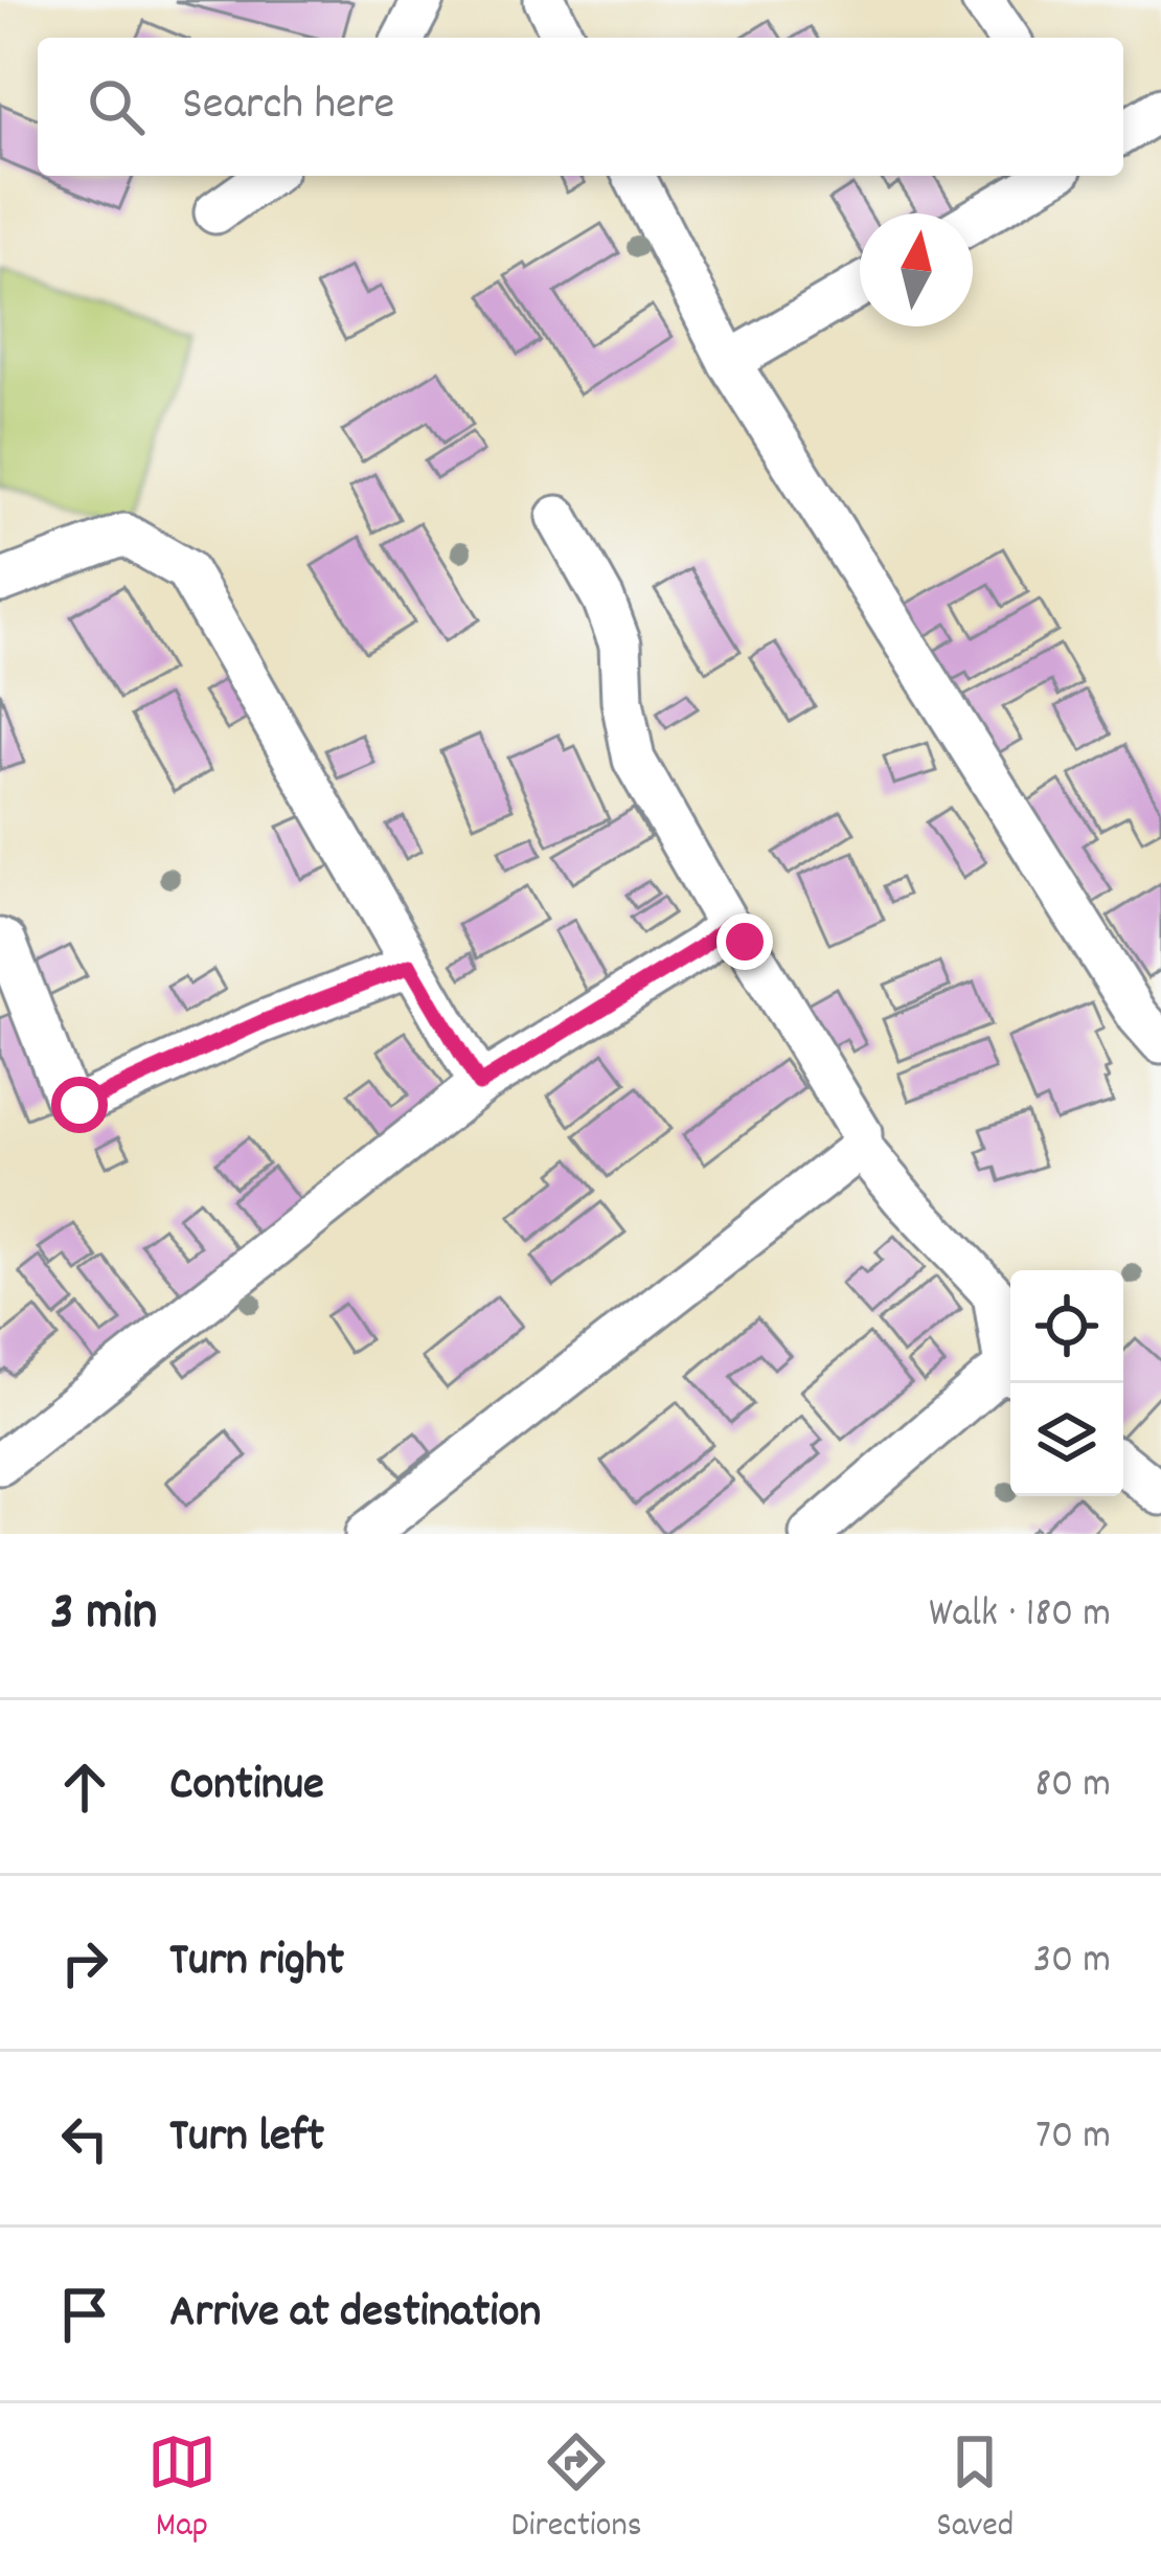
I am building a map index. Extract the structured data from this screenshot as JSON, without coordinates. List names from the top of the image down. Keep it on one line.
{"north":"top","page":{"search":"Search here","heading":["3 min","Walk · 180 m"],"list":[["Continue","80 m"],["Turn right","30 m"],["Turn left","70 m"],"Arrive at destination"],"nav":["Map","Directions","Saved"]}}
